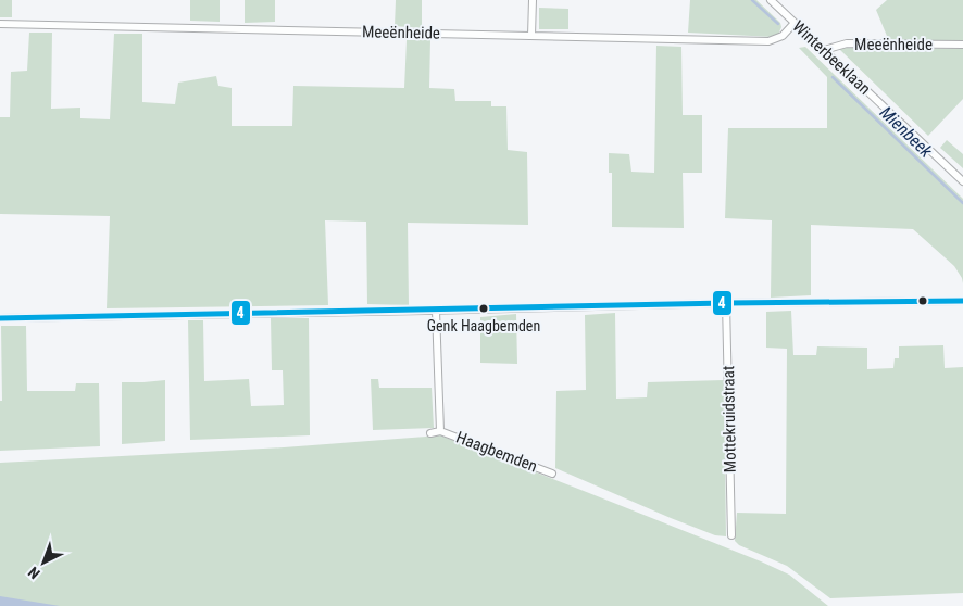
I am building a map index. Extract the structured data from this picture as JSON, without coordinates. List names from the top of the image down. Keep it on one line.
{"streets":{"street":["Meeënheide","Winterbeeklaan","Mottekruidstraat","Haagbemden"]},"crossings":[["Meeënheide","Winterbeeklaan"]],"water":["Mienbeek"],"places":["Genk Haagbemden"],"lines":["transit line 4"],"north":"bottom left"}
